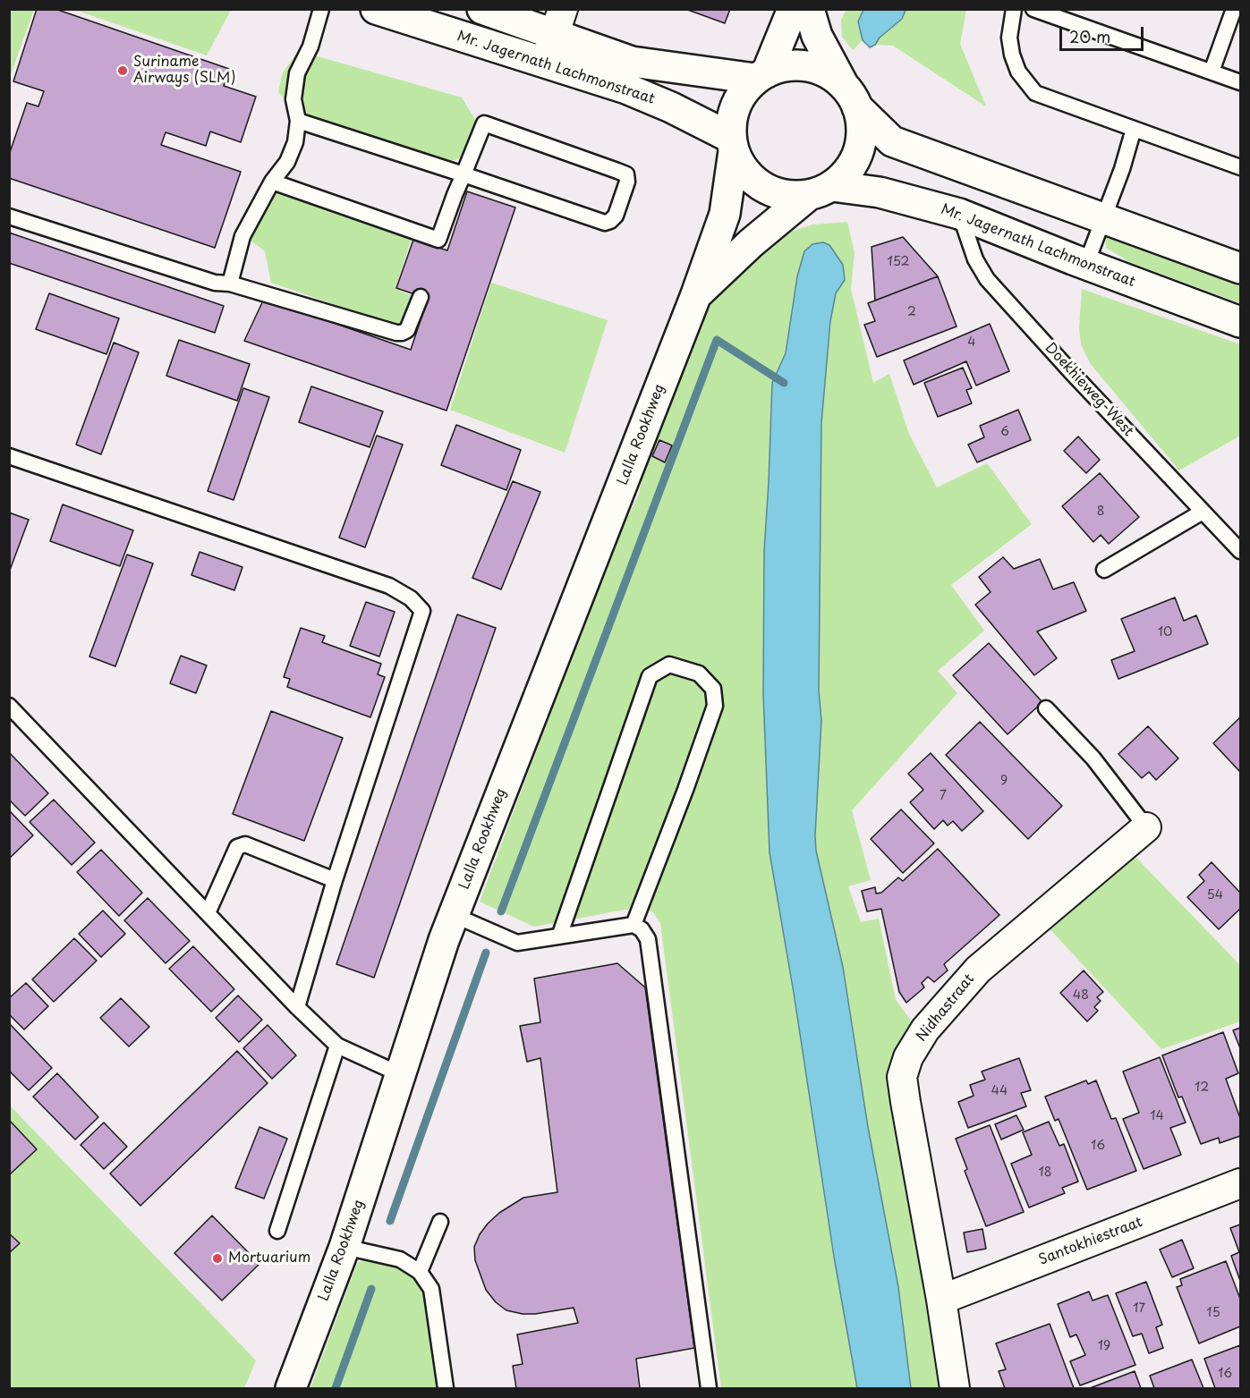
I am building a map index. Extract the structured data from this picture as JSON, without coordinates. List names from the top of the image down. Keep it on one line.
{"streets":{"main road":["Mr. Jagernath Lachmonstraat","Lalla Rookhweg"],"street":["Nidhastraat","Santokhiestraat"],"lane":["Doekhieweg-West"]},"crossings":[["Mr. Jagernath Lachmonstraat","Doekhieweg-West"],["Mr. Jagernath Lachmonstraat","Lalla Rookhweg"],["Nidhastraat","Santokhiestraat"]],"places":["Suriname Airways (SLM)","Mortuarium"],"house_numbers":["152","2","4","6","8","10","9","7","54","48","12","44","14","16","18","17","15","19","16"],"scale_bar":"20 m"}
